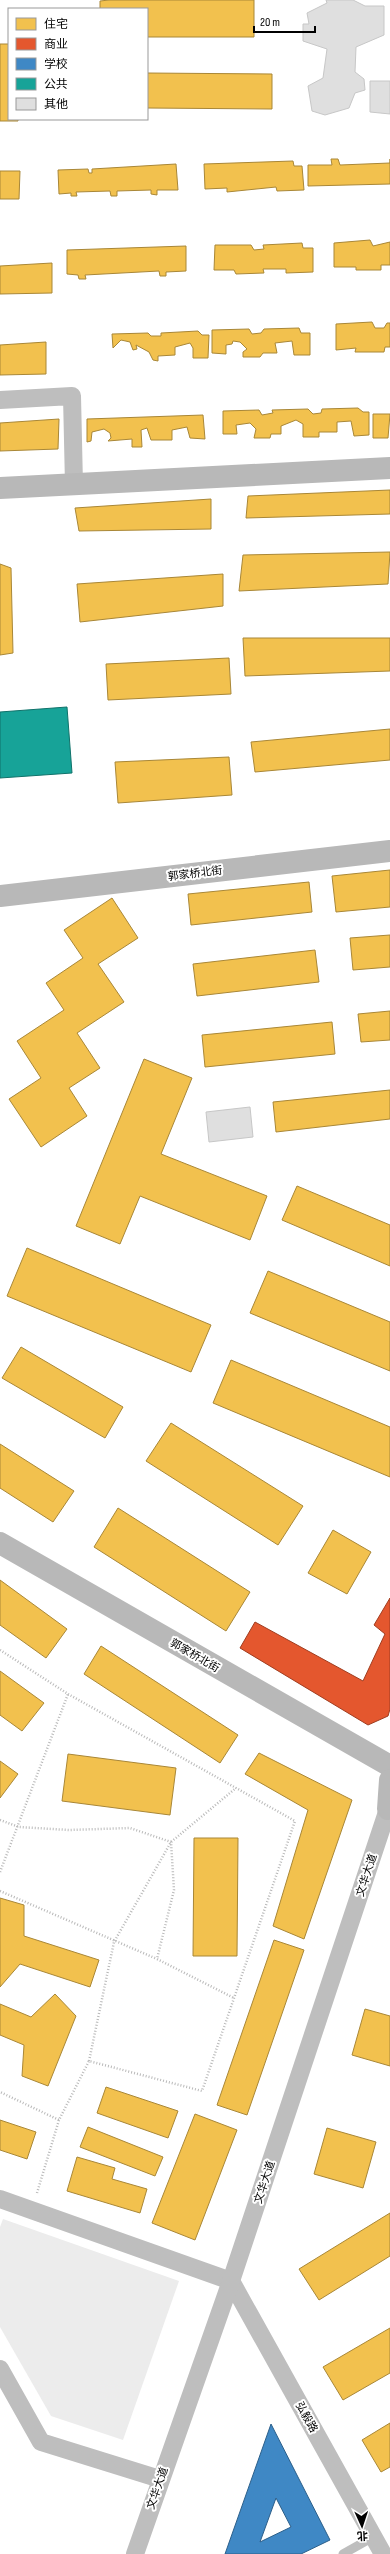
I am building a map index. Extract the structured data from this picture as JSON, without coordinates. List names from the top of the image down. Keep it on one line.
{"streets":{"street":["郭家桥北街","文华大道","弘毅路"]},"crossings":[["郭家桥北街","文华大道"],["文华大道","弘毅路"]],"legend":["住宅","商业","学校","公共","其他"],"scale_bar":"20 m","north":"bottom"}
